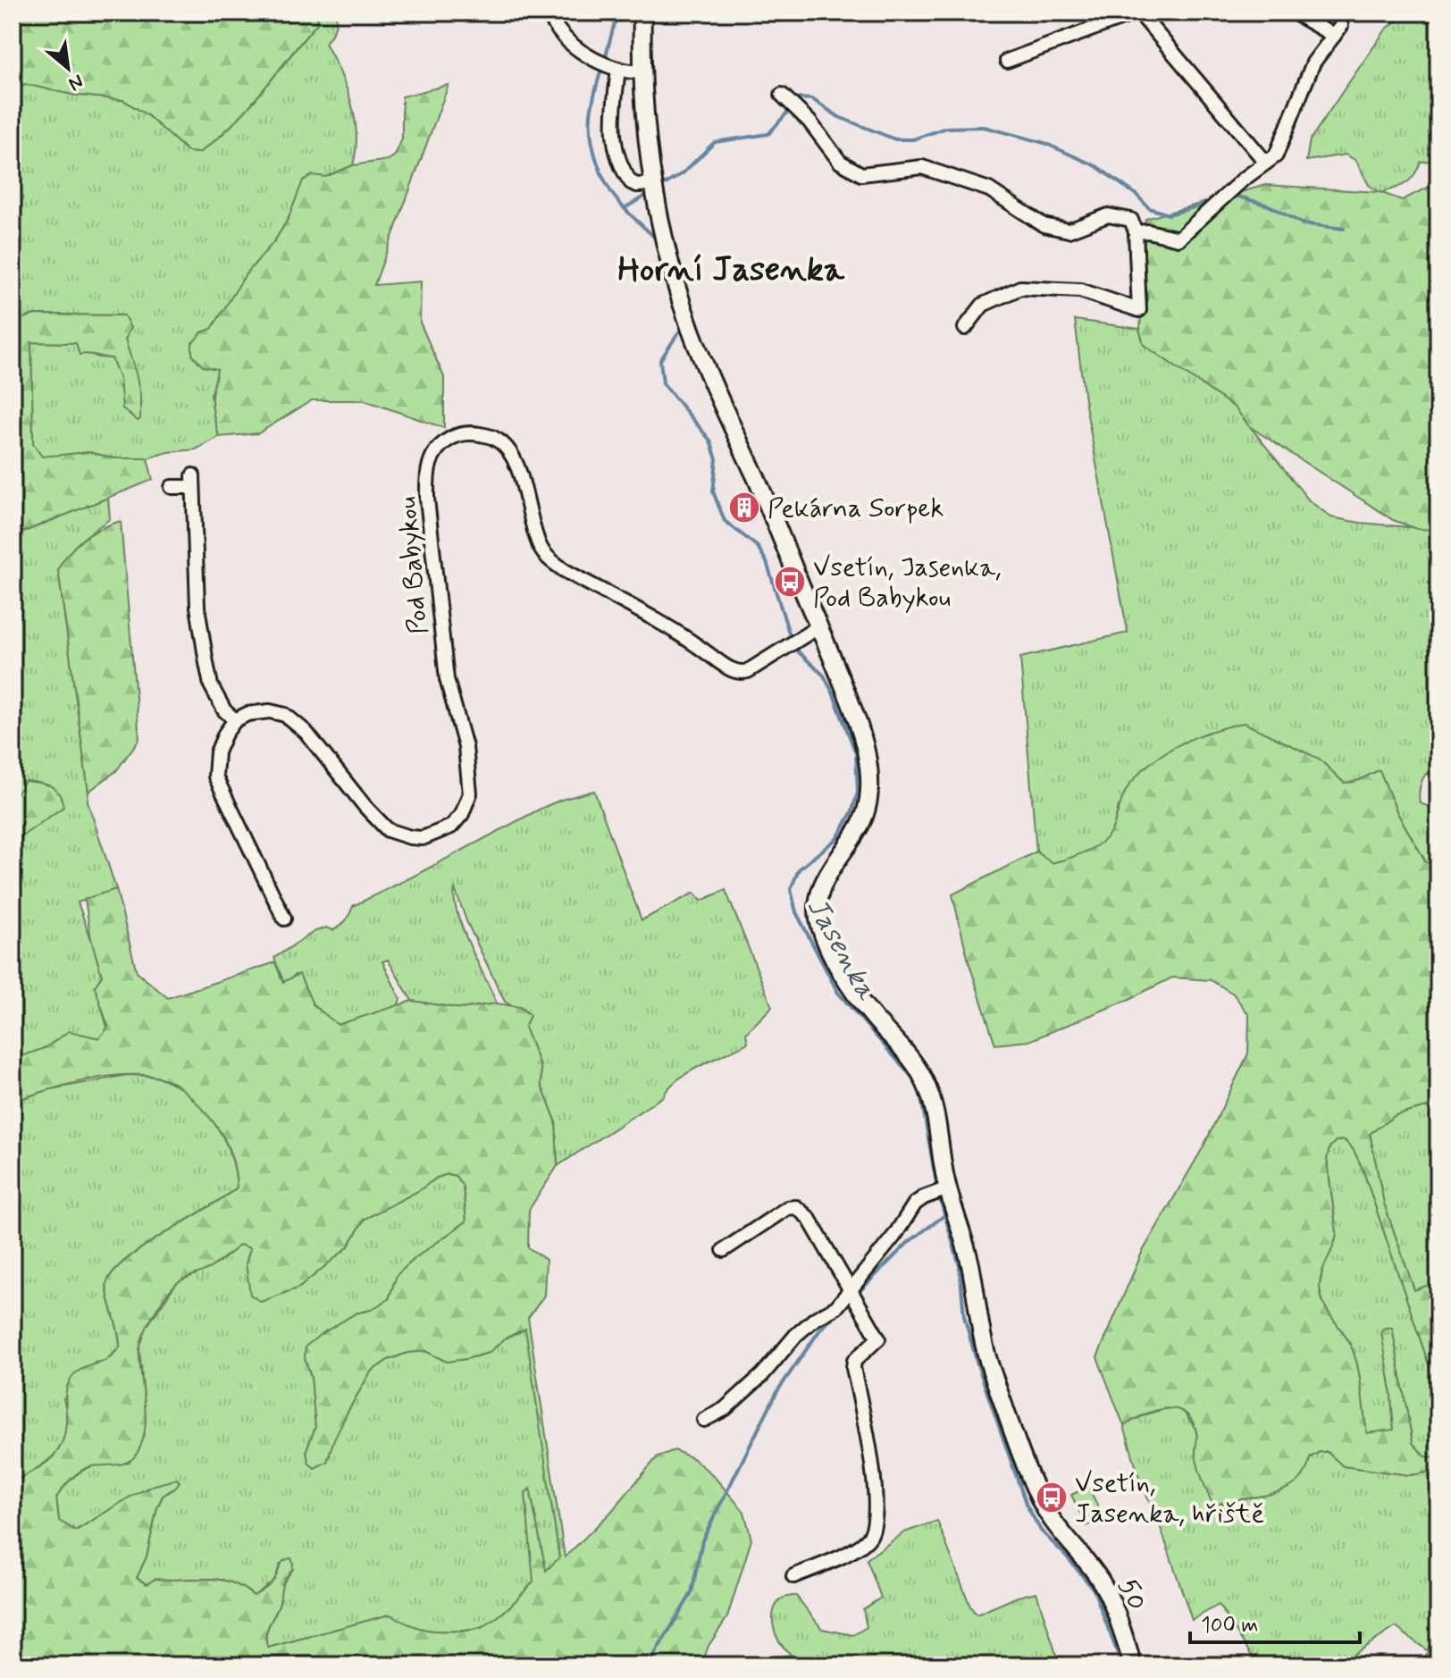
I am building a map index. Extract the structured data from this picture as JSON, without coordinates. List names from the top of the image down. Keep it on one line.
{"streets":{"street":["Pod Babykou","50"]},"crossings":[["Pod Babykou","50"]],"districts":["Horní Jasenka"],"water":["Jasenka"],"places":{"building":["Pekárna Sorpek"],"bus stop":["Vsetín, Jasenka, Pod Babykou","Vsetín, Jasenka, hřiště"]},"scale_bar":"100 m","north":"bottom right"}
